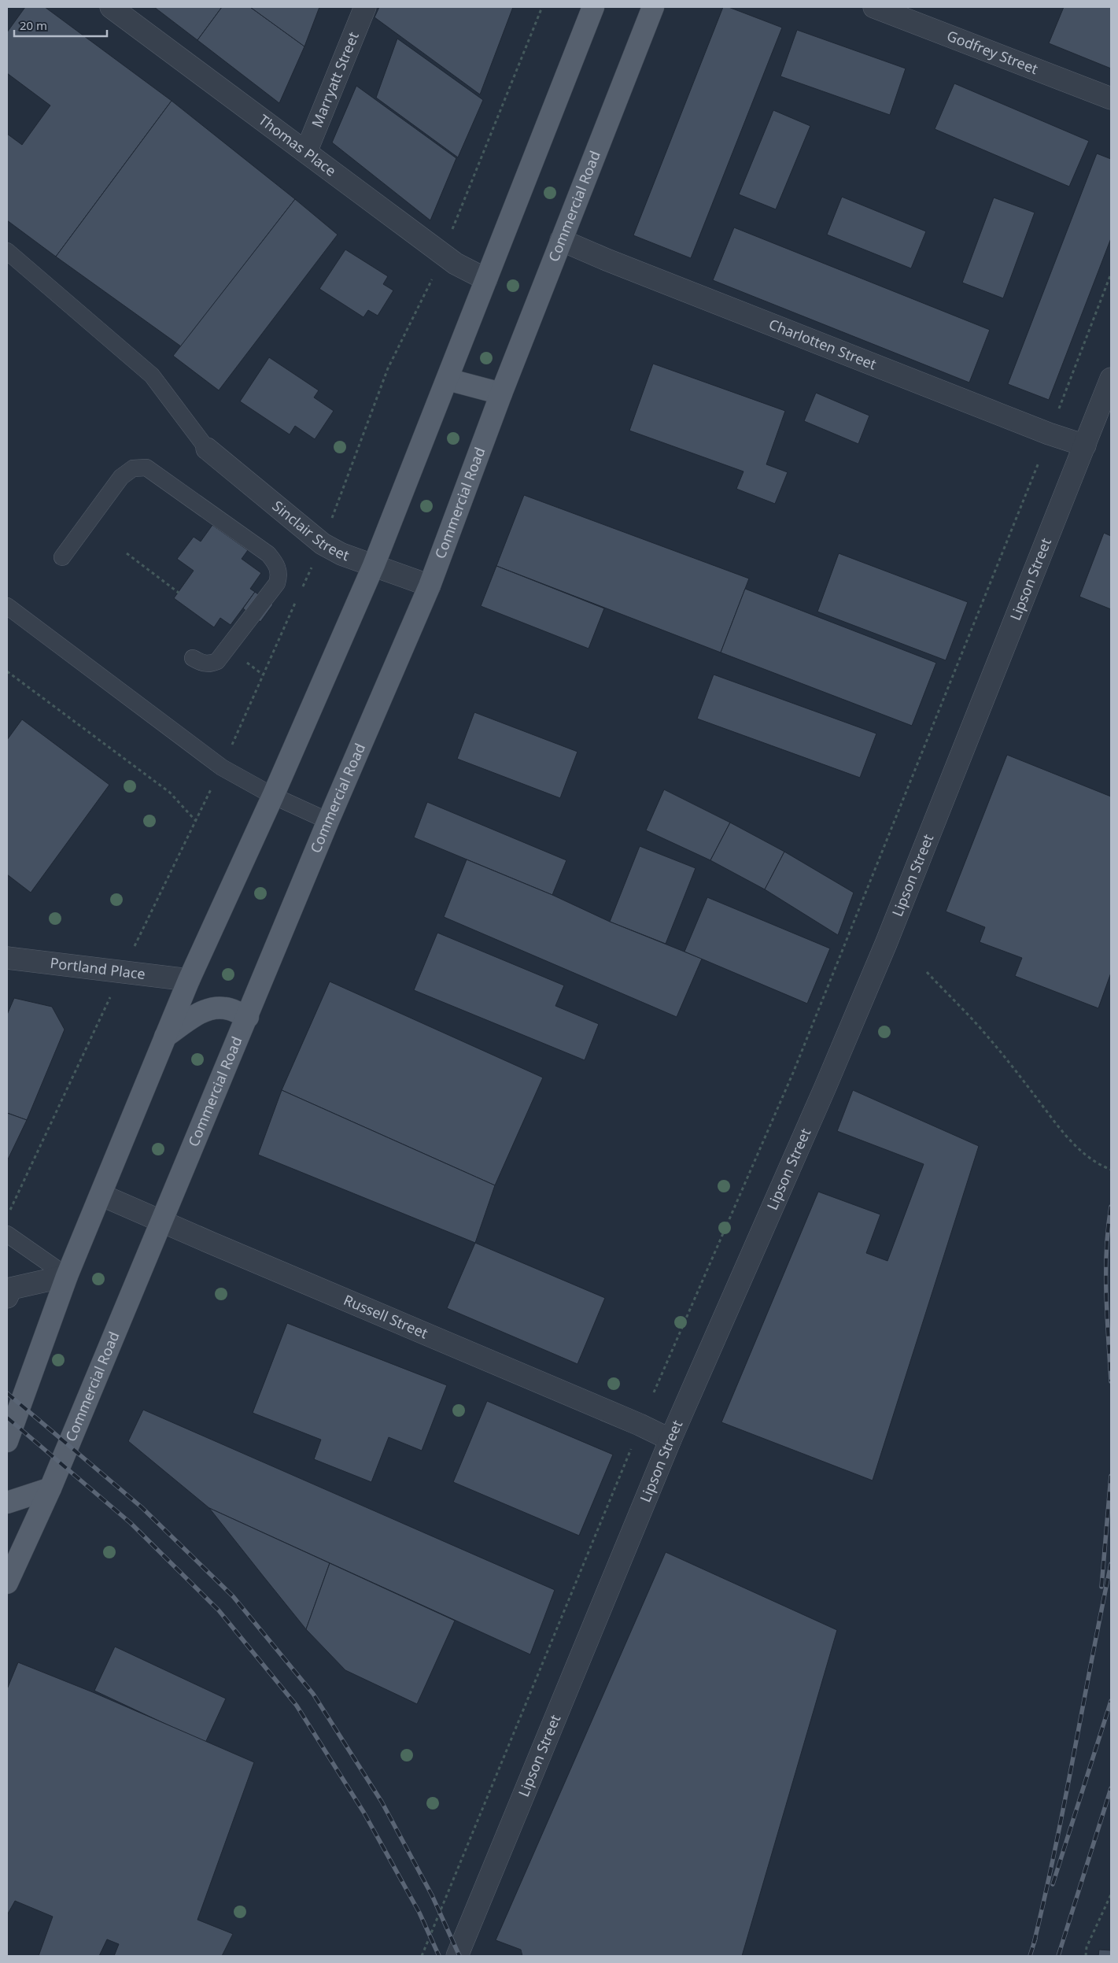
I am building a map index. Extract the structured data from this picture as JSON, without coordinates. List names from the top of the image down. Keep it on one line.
{"streets":{"main road":["Commercial Road"],"street":["Godfrey Street","Marryatt Street","Thomas Place","Charlotten Street","Sinclair Street","Lipson Street","Portland Place","Russell Street"]},"crossings":[["Marryatt Street","Thomas Place"],["Commercial Road","Charlotten Street"],["Commercial Road","Sinclair Street"],["Commercial Road","Russell Street"],["Charlotten Street","Lipson Street"],["Lipson Street","Russell Street"]],"scale_bar":"20 m"}
